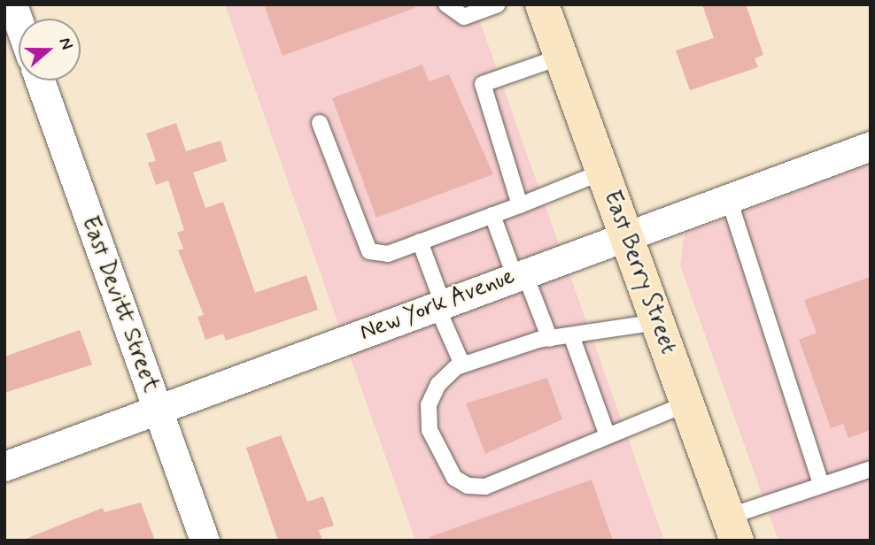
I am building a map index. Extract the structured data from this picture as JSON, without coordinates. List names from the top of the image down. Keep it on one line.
{"streets":{"main road":["East Berry Street"],"street":["East Devitt Street","New York Avenue"]},"crossings":[["East Berry Street","New York Avenue"],["East Devitt Street","New York Avenue"]],"north":"right"}
